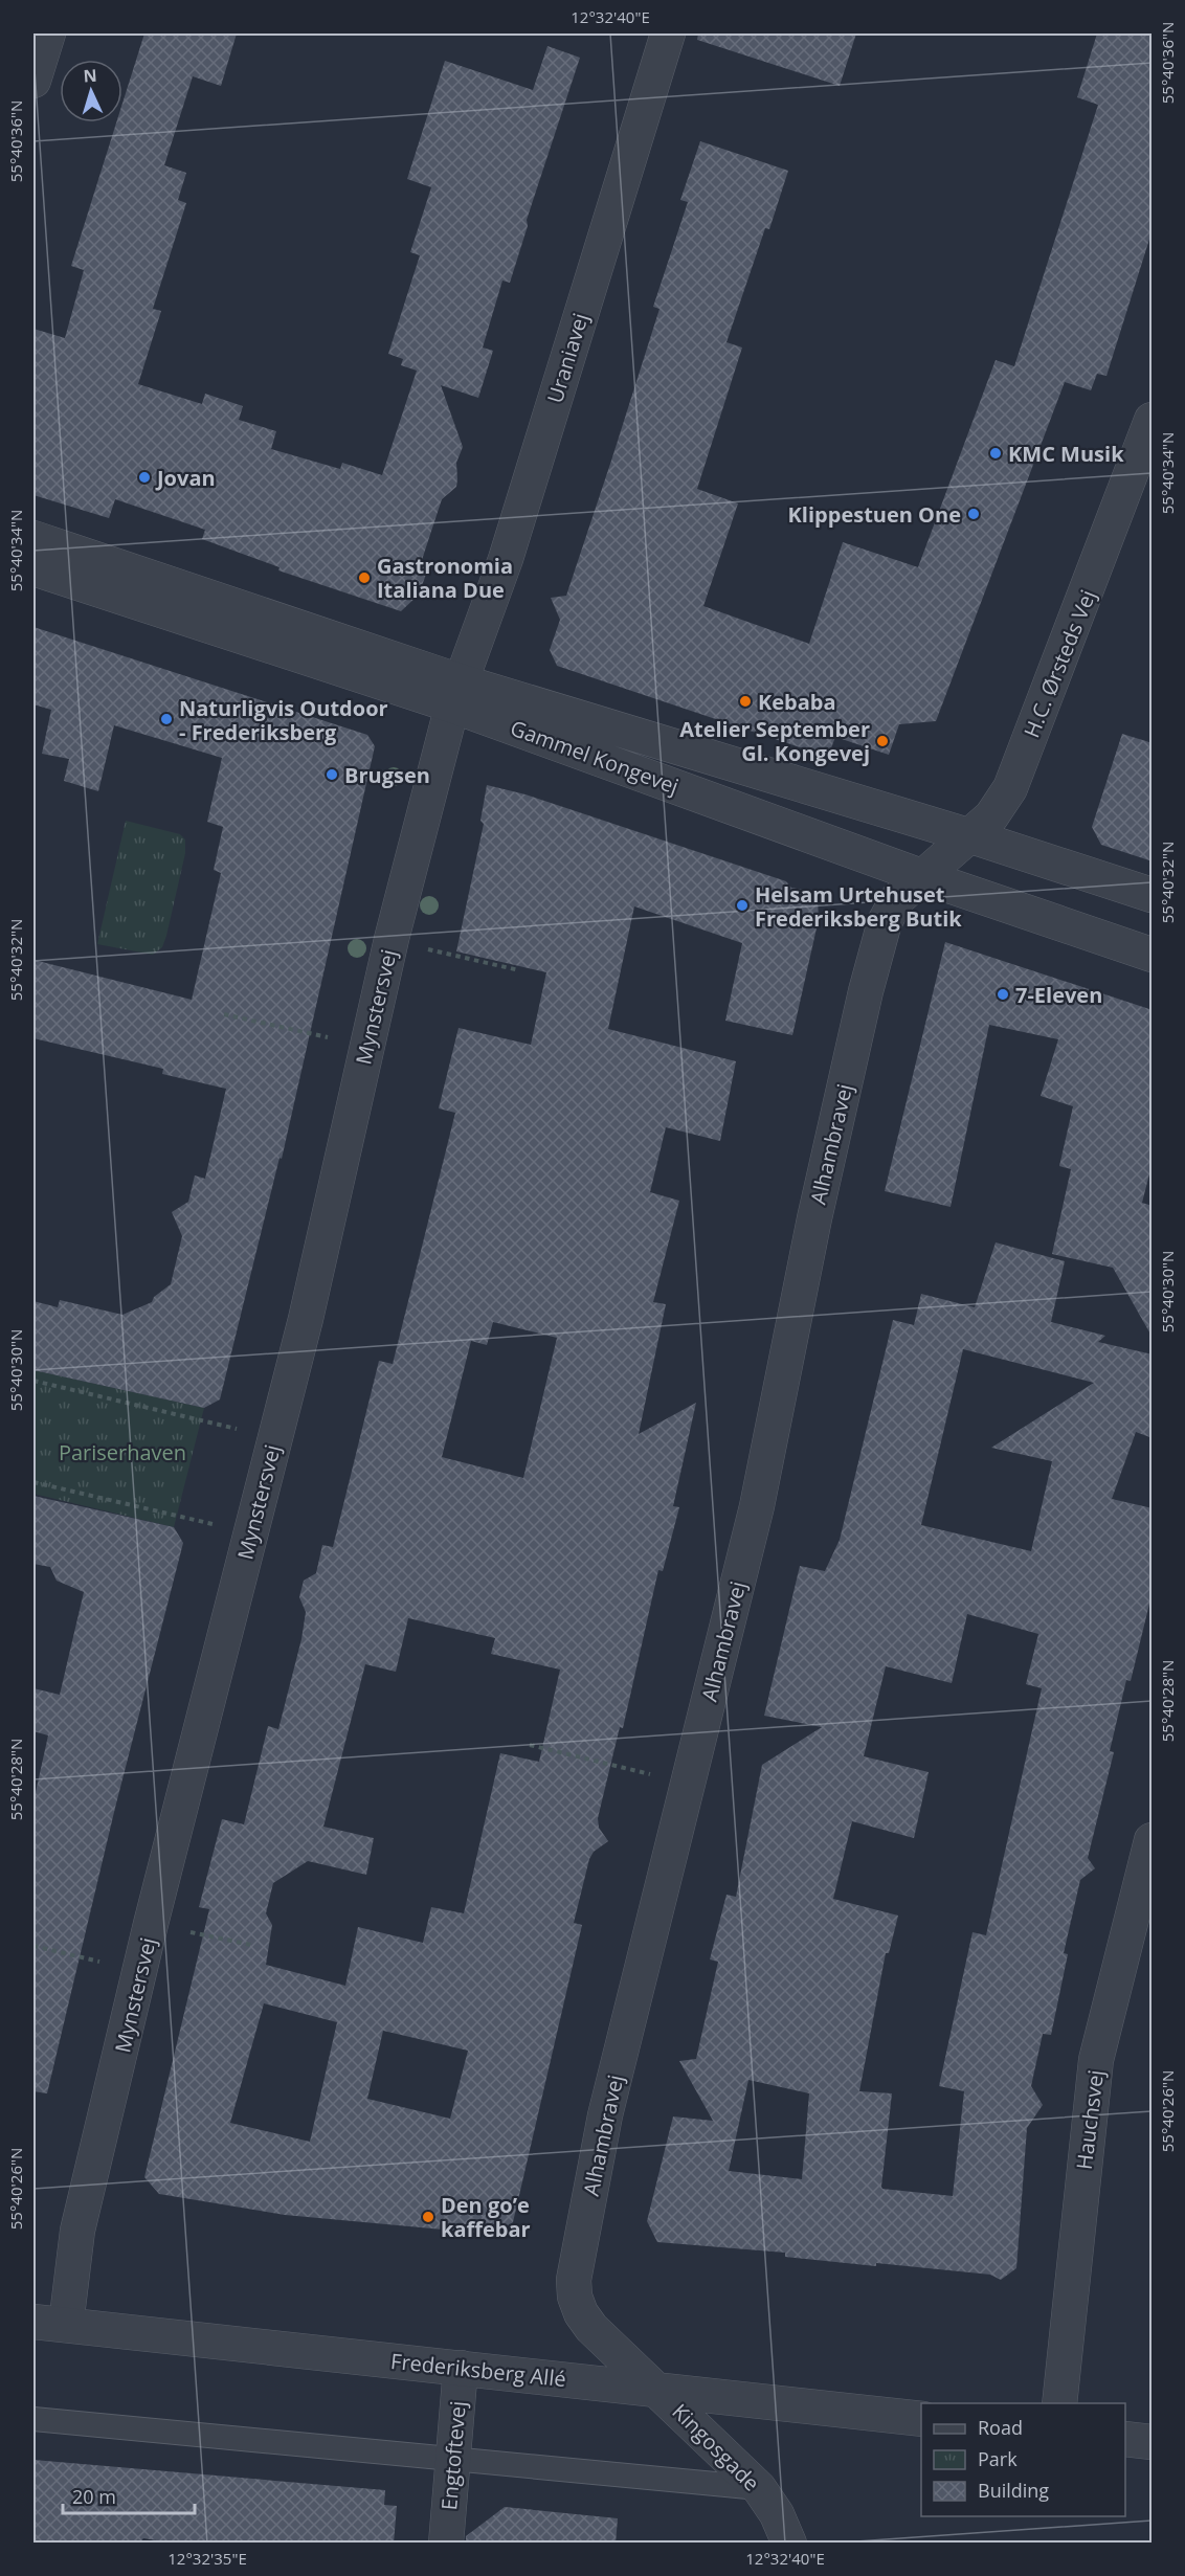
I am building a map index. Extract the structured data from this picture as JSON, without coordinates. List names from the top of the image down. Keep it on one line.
{"streets":{"street":["Uraniavej","H.C. Ørsteds Vej","Gammel Kongevej","Mynstersvej","Alhambravej","Hauchsvej","Frederiksberg Allé","Kingosgade","Engtoftevej"]},"crossings":[["Uraniavej","Gammel Kongevej"],["Uraniavej","Mynstersvej"],["H.C. Ørsteds Vej","Gammel Kongevej"],["H.C. Ørsteds Vej","Alhambravej"],["Gammel Kongevej","Mynstersvej"],["Gammel Kongevej","Alhambravej"],["Mynstersvej","Frederiksberg Allé"],["Alhambravej","Frederiksberg Allé"],["Alhambravej","Kingosgade"],["Frederiksberg Allé","Kingosgade"],["Frederiksberg Allé","Engtoftevej"]],"parks":["Pariserhaven"],"places":["KMC Musik","Jovan","Klippestuen One","Gastronomia Italiana Due","Kebaba","Naturligvis Outdoor - Frederiksberg","Atelier September Gl. Kongevej","Brugsen","Helsam Urtehuset Frederiksberg Butik","7-Eleven","Den go’e kaffebar"],"legend":["Road","Park","Building"],"scale_bar":"20 m","north":"top","coordinates":["12°32'40\"E","55°40'36\"N","55°40'34\"N","55°40'32\"N","55°40'30\"N","55°40'28\"N","55°40'26\"N","12°32'35\"E"]}
